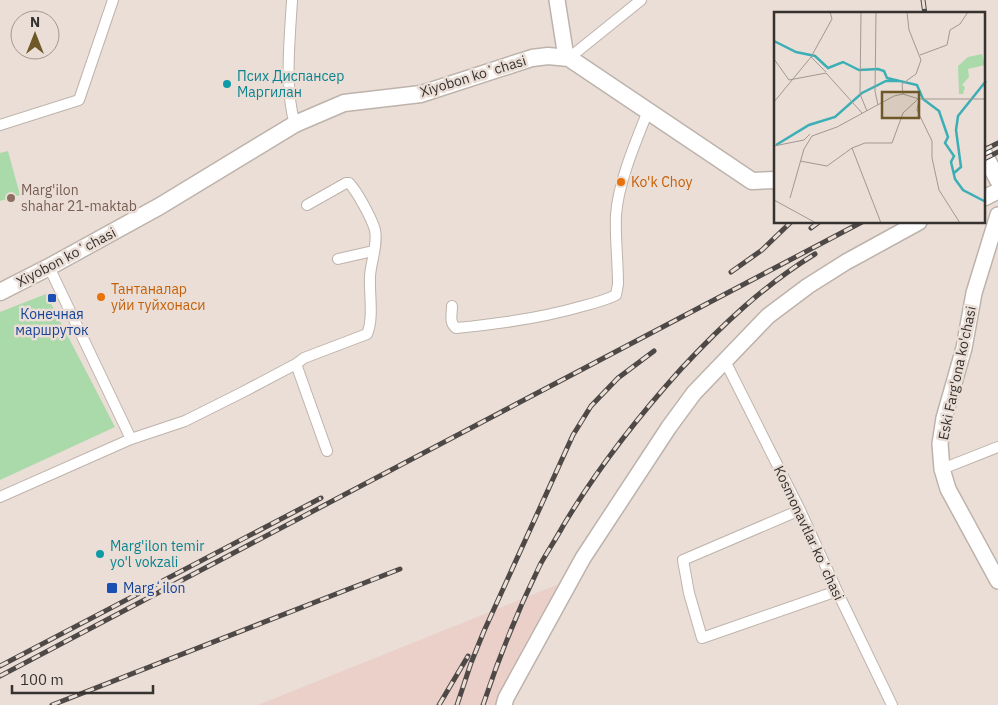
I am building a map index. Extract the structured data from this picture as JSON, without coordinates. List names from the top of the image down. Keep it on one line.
{"streets":{"main road":["Xiyobon koʻchasi"],"street":["Eski Farg'ona ko'chasi","Kosmonavtlar koʻchasi"]},"places":{"other":["Псих Диспансер Маргилан","Ko'k Choy","Marg'ilon shahar 21-maktab","Тантаналар уйи туйхонаси","Marg'ilon temir yo'l vokzali"],"transit":["Конечная маршруток","Margʻilon"]},"scale_bar":"100 m","north":"top"}
